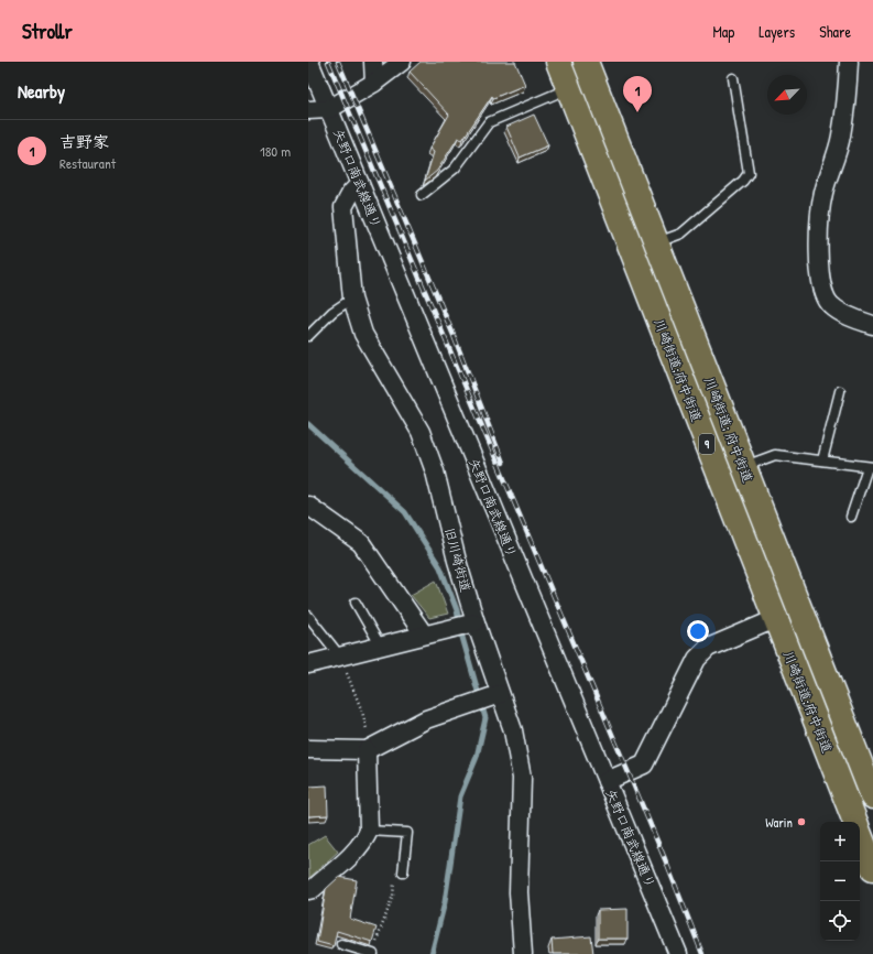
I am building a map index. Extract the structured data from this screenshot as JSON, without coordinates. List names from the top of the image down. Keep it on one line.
{"streets":{"main road":["川崎街道;府中街道","川崎街道; 府中街道","9"],"street":["矢野口南武線通り","旧川崎街道"]},"crossings":[["矢野口南武線通り","旧川崎街道"]],"places":["Warin"],"north":"bottom left","page":{"header":"Strollr","nav":["Map","Layers","Share"],"heading":"Nearby","pins":"1","list":[{"mark":"1","name":"吉野家","note":"Restaurant","value":"180 m"}],"map_buttons":["+","−"]}}
